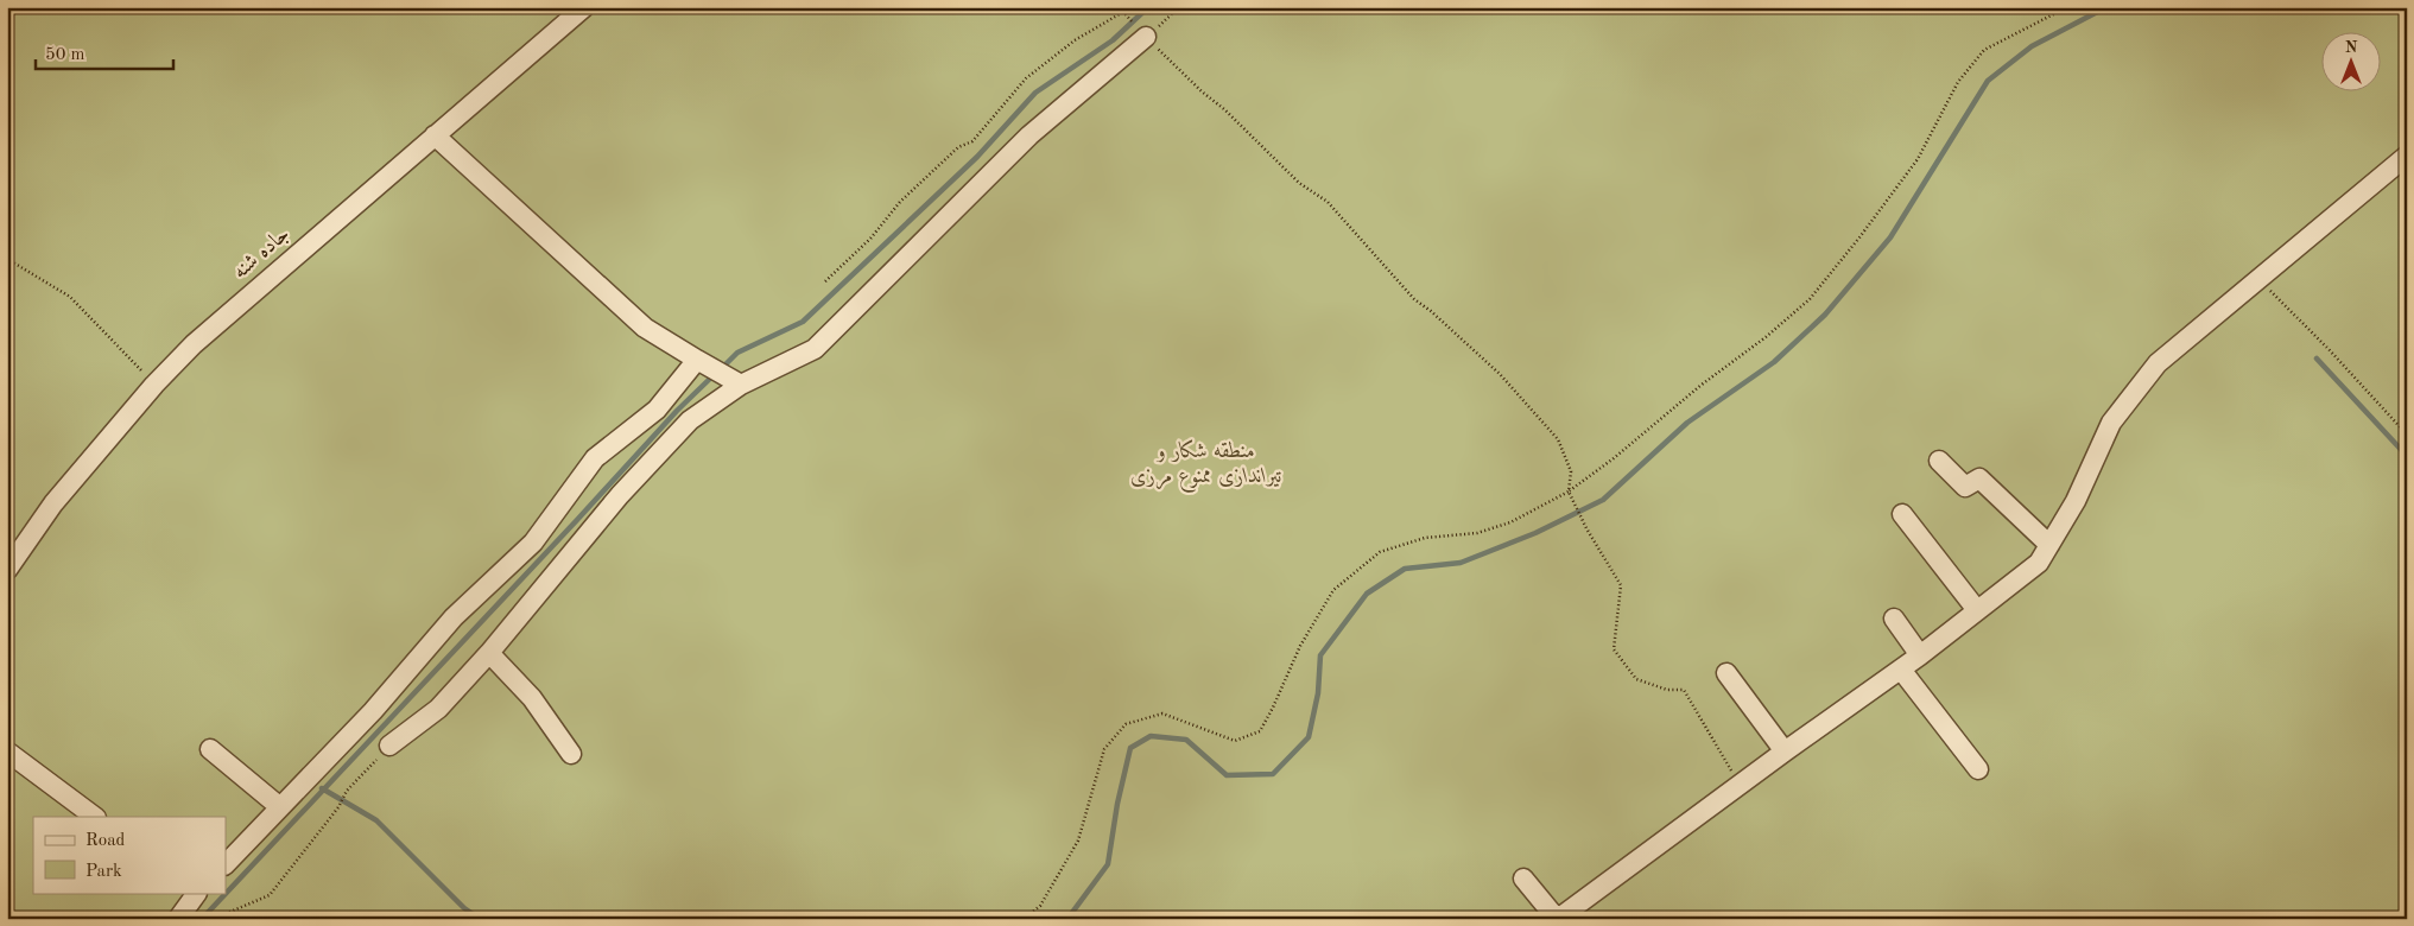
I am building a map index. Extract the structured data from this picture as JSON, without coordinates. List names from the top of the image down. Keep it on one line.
{"streets":{"street":["جاده شنه"]},"parks":["منطقه شکار و تیراندازی ممنوع مرزی"],"legend":["Road","Park"],"scale_bar":"50 m","north":"top"}
